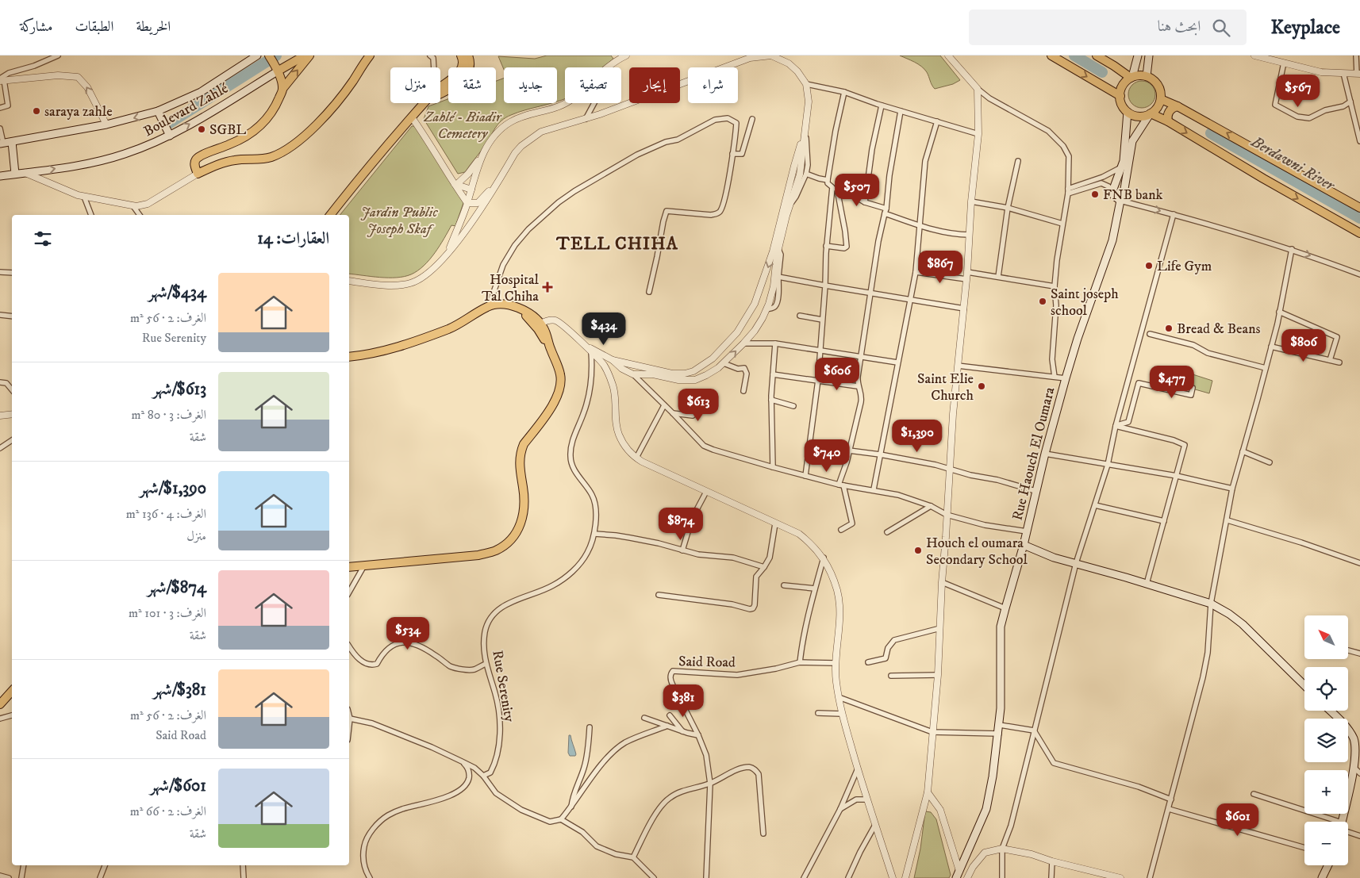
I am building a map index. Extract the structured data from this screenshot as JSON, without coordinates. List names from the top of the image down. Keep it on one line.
{"streets":{"highway":["Boulevard Zahlé"],"main road":["Rue Haouch El Oumara"],"street":["Said Road","Rue Serenity"]},"districts":["TELL CHIHA"],"water":["Berdawni River"],"parks":["Zahlé - Biadir Cemetery","Jardin Public Joseph Skaf"],"places":{"other":["saraya zahle","SGBL","FNB bank","Life Gym","Saint joseph school","Bread & Beans","Saint Elie Church","Houch el oumara Secondary School"],"health":["Hospital Tal Chiha"]},"north":"top left","page":{"header":"Keyplace","search":"ابحث هنا","nav":["الخريطة","الطبقات","مشاركة"],"chip":["شراء","إيجار","تصفية","جديد","شقة","منزل"],"price":["$567","$507","$867","$434","$806","$606","$477","$613","$1,390","$740","$874","$534","$381","$601"],"heading":"العقارات: 14","list":[{"name":"$434/شهر","note":"الغرف: 2 · 56 m² · Rue Serenity"},{"name":"$613/شهر","note":"الغرف: 3 · 80 m² · شقة"},{"name":"$1,390/شهر","note":"الغرف: 4 · 136 m² · منزل"},{"name":"$874/شهر","note":"الغرف: 3 · 101 m² · شقة"},{"name":"$381/شهر","note":"الغرف: 2 · 56 m² · Said Road"},{"name":"$601/شهر","note":"الغرف: 2 · 66 m² · شقة"}],"map_buttons":["+","−"]}}
